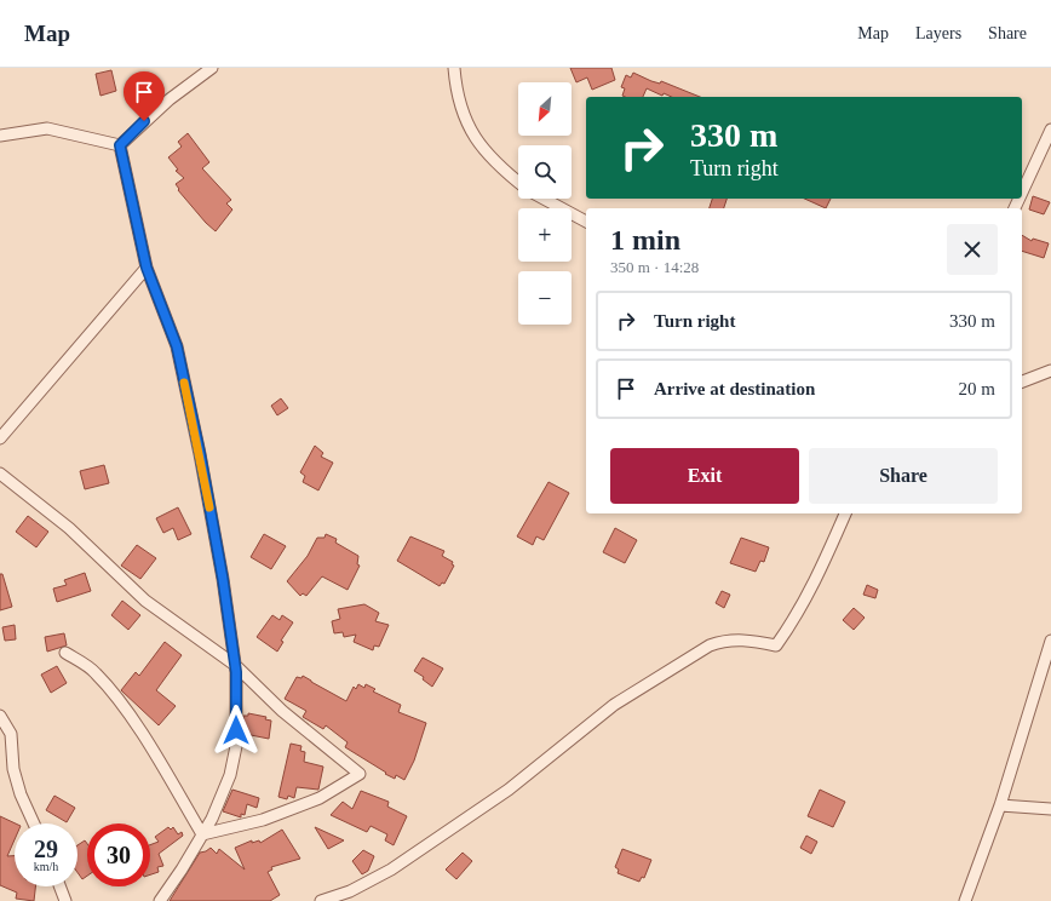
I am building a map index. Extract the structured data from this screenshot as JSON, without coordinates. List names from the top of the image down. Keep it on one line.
{"north":"bottom left","page":{"header":"Map","nav":["Map","Layers","Share"],"map_buttons":["+","−"],"turn":["330 m","Turn right"],"heading":["1 min","350 m · 14:28"],"list":[{"name":"Turn right","value":"330 m"},{"name":"Arrive at destination","value":"20 m"}],"buttons":["Exit","Share"],"speed":"29 km/h","limit":"30"}}
